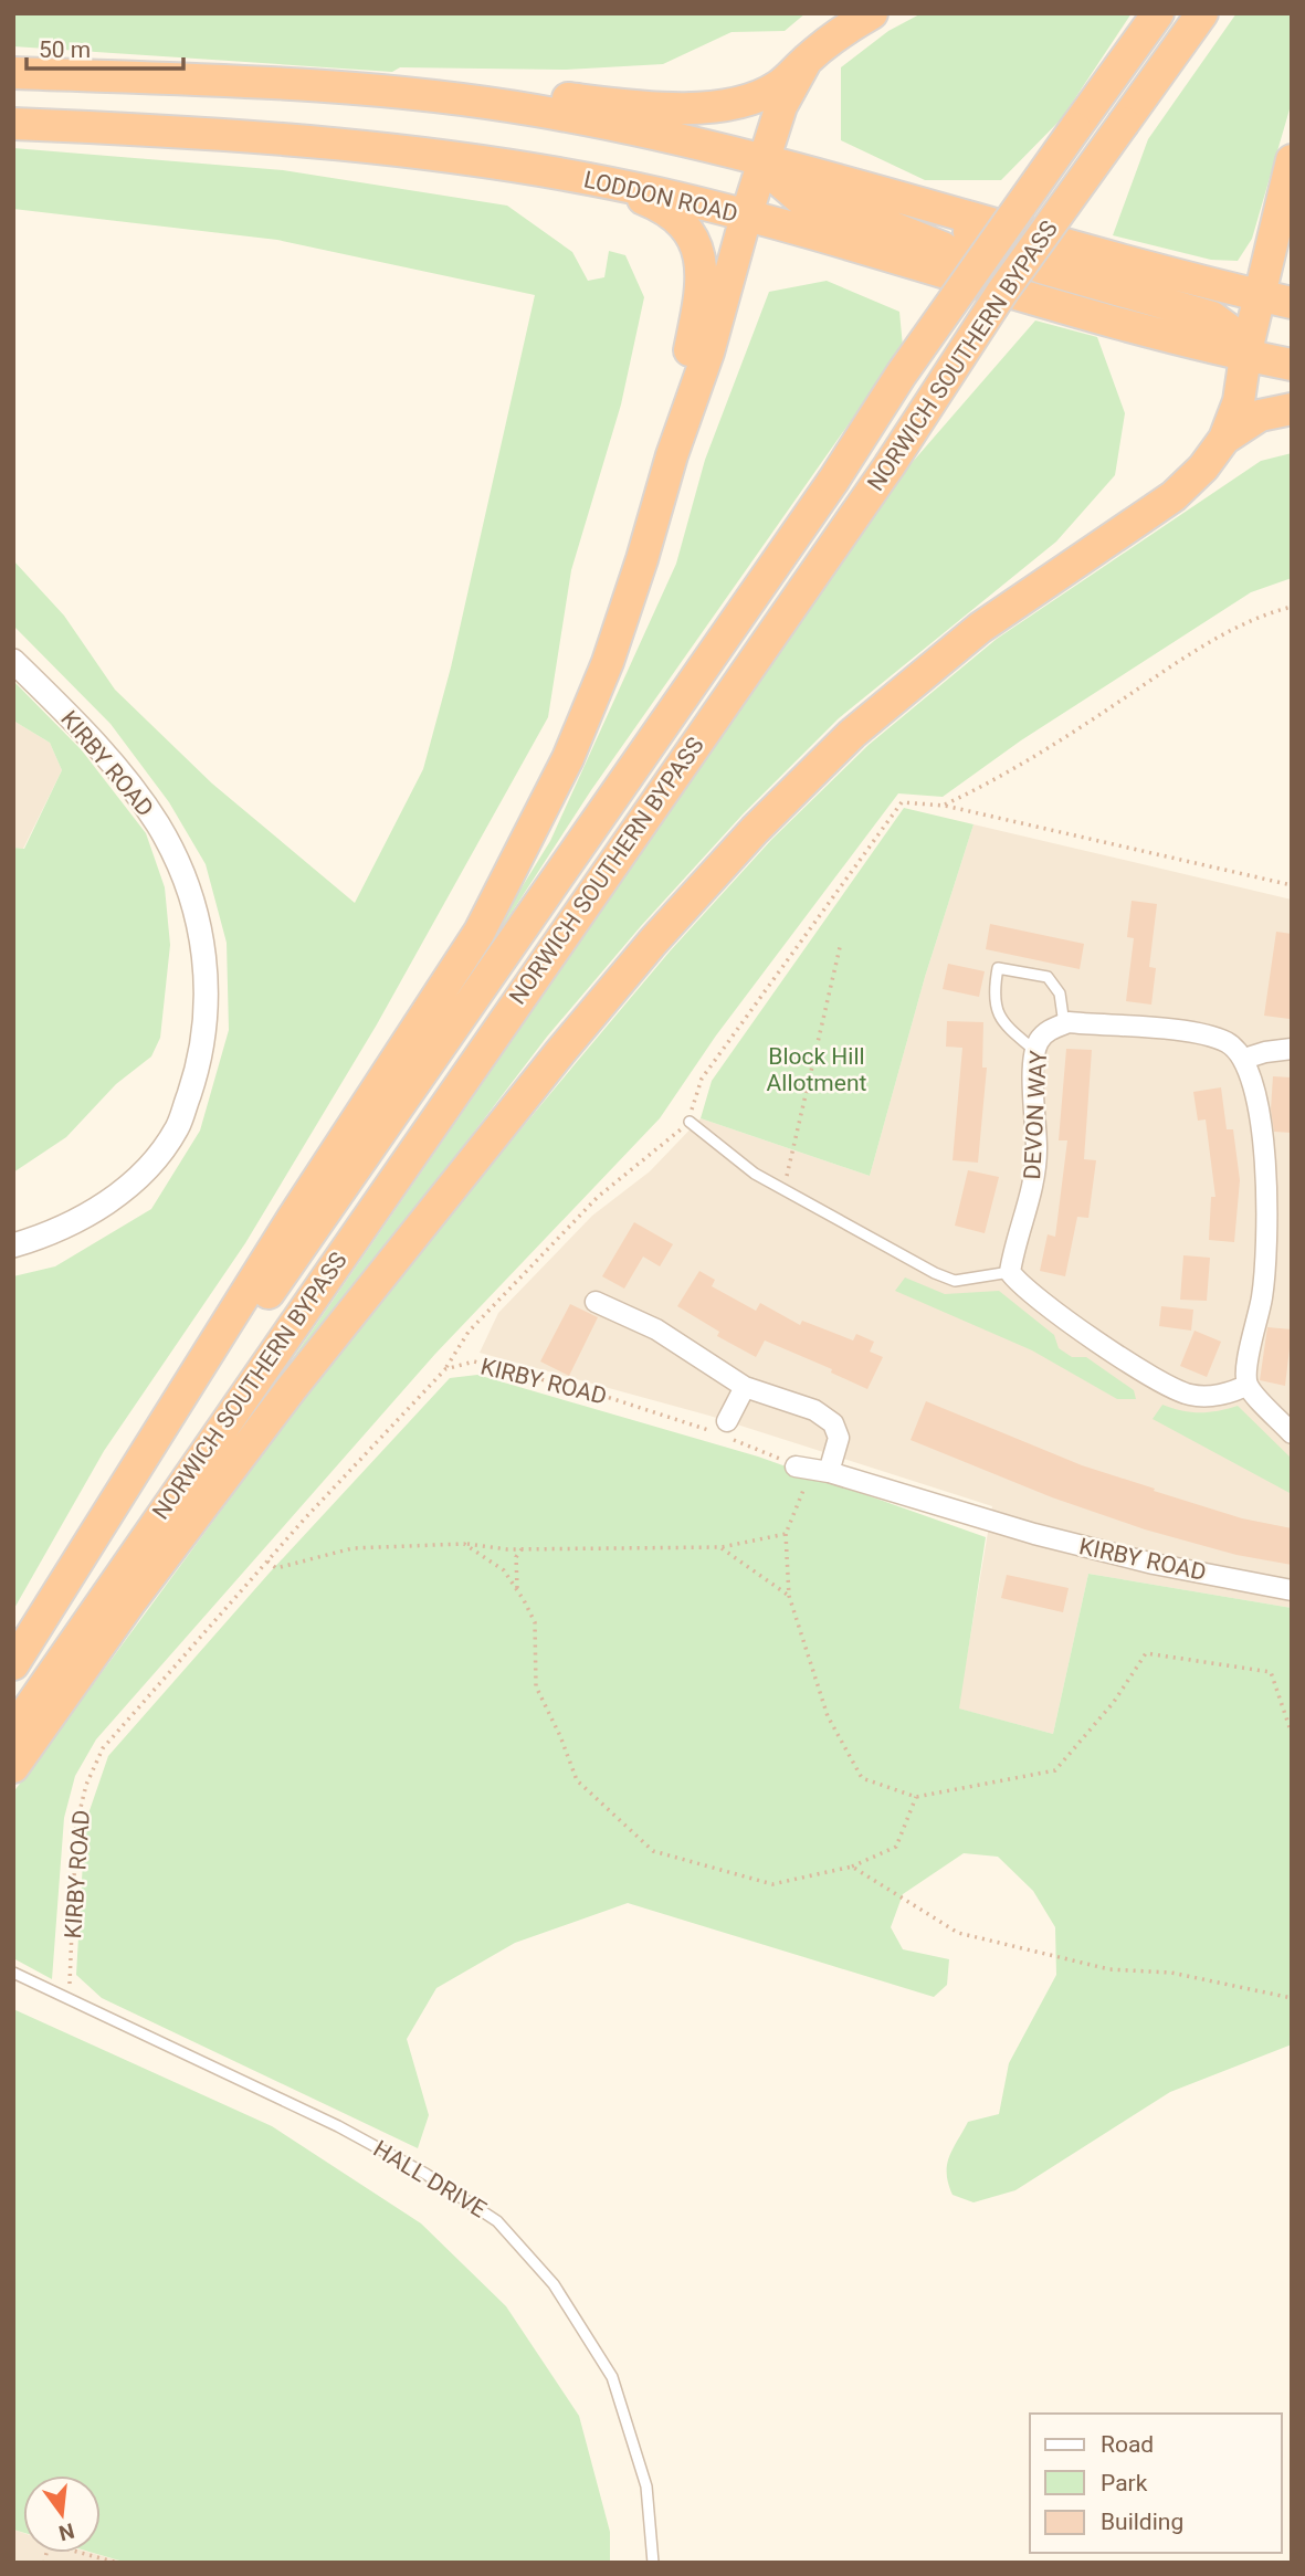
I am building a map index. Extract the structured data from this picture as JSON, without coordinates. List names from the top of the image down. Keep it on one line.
{"streets":{"highway":["LODDON ROAD","NORWICH SOUTHERN BYPASS"],"street":["KIRBY ROAD","DEVON WAY"],"lane":["HALL DRIVE"]},"crossings":[["KIRBY ROAD","HALL DRIVE"]],"parks":["Block Hill Allotment"],"legend":["Road","Park","Building"],"scale_bar":"50 m","north":"bottom"}
